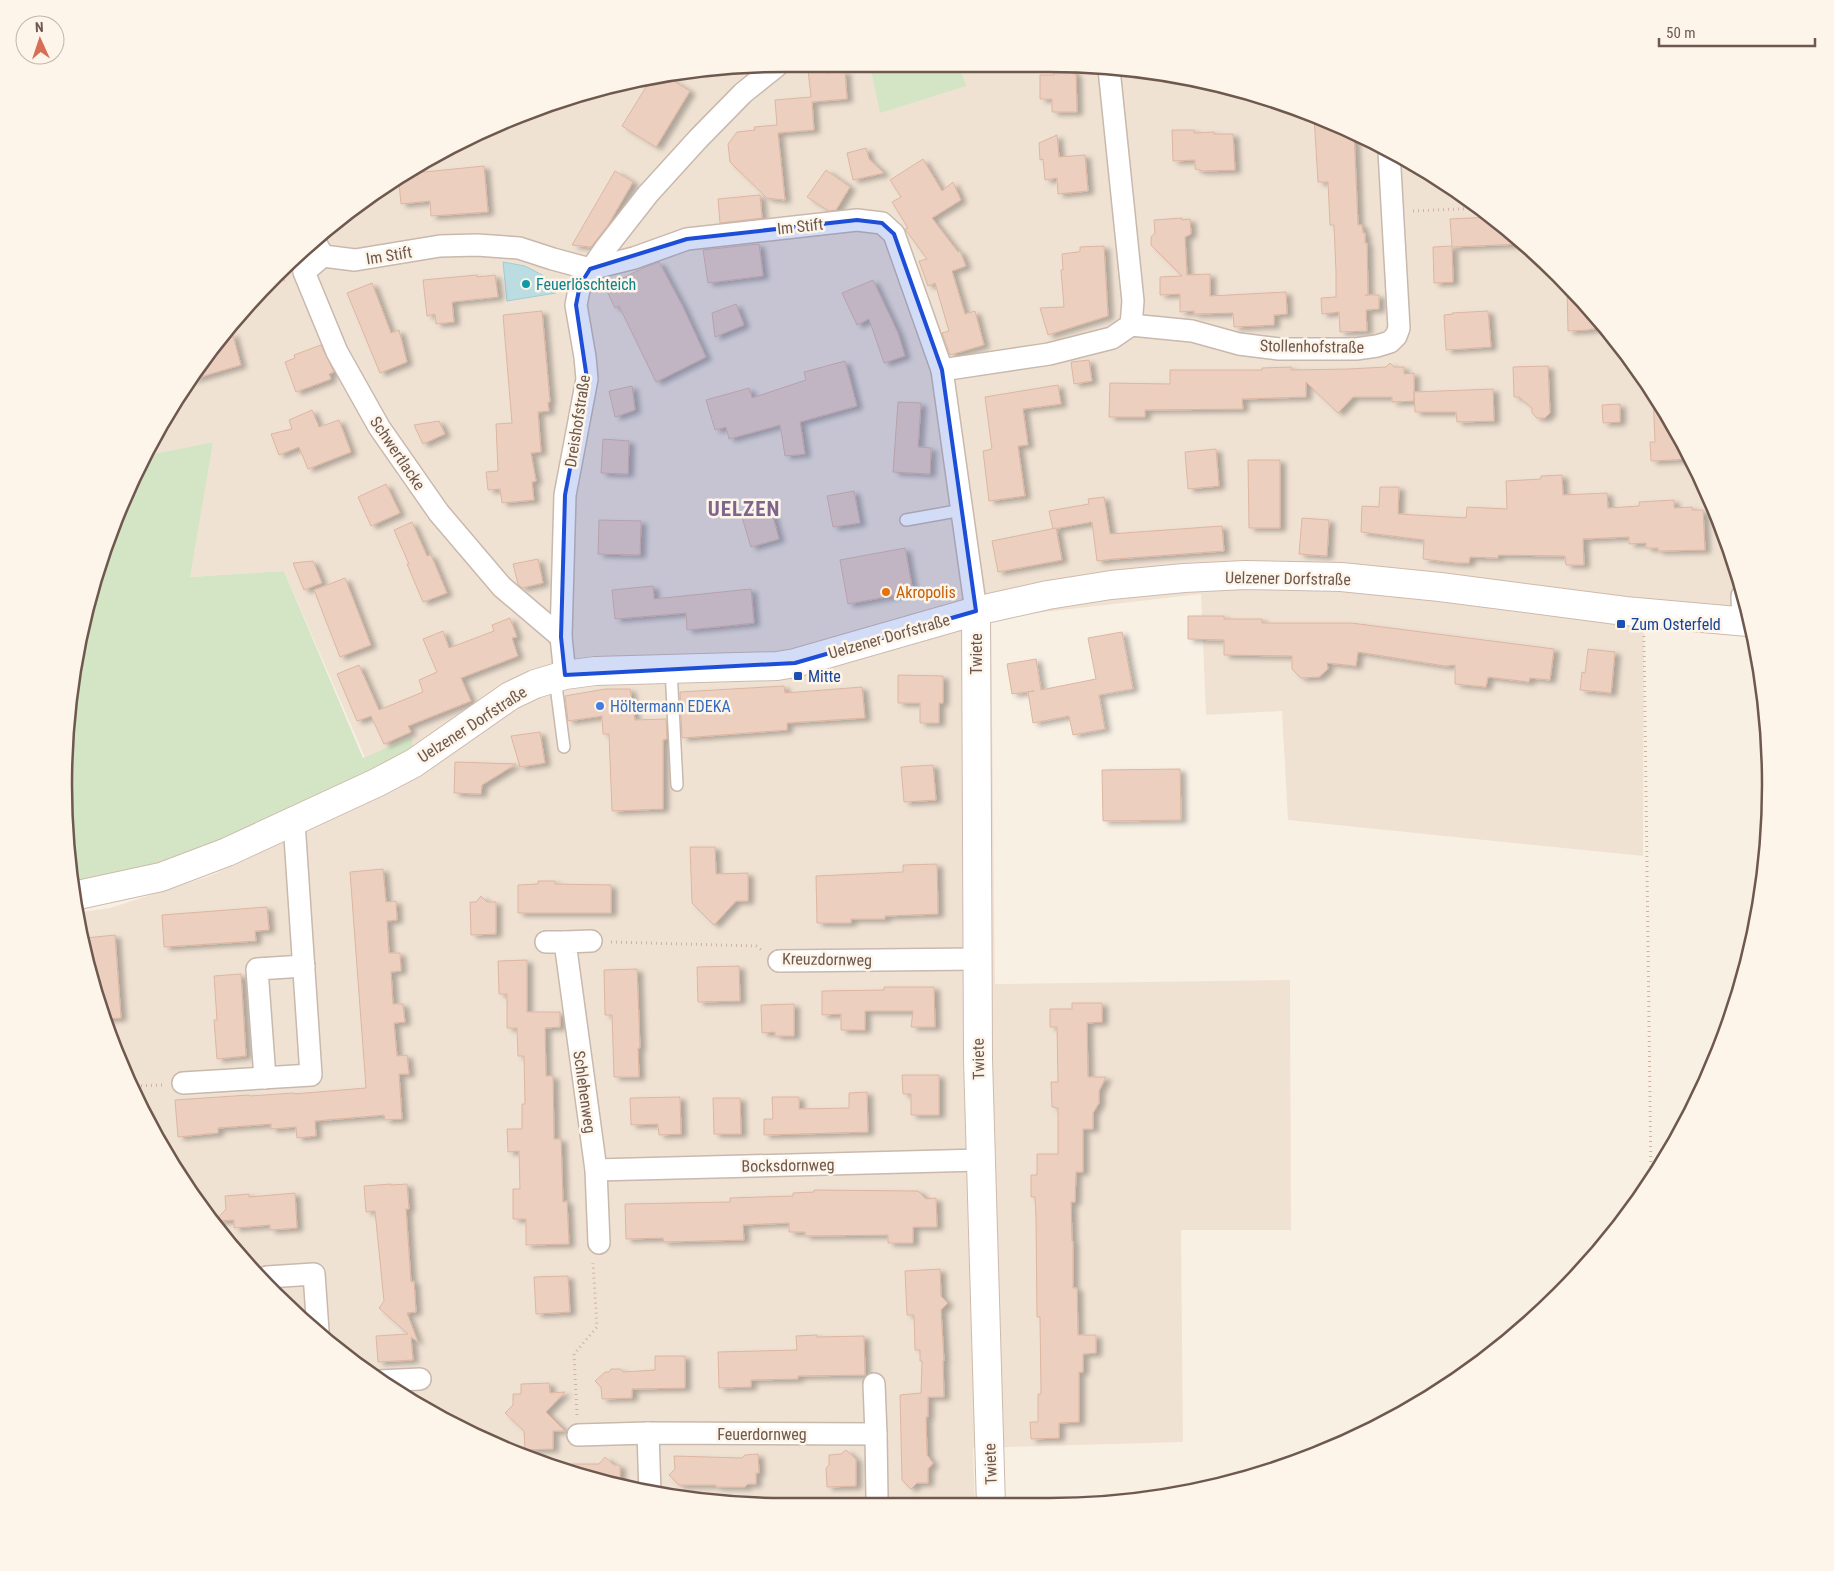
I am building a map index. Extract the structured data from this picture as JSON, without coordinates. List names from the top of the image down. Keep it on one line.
{"streets":{"street":["Im Stift","Stollenhofstraße","Dreishofstraße","Schwertlacke","Uelzener Dorfstraße","Twiete","Kreuzdornweg","Schlehenweg","Bocksdornweg","Feuerdornweg"]},"crossings":[["Im Stift","Dreishofstraße"],["Im Stift","Schwertlacke"],["Im Stift","Uelzener Dorfstraße"],["Im Stift","Twiete"],["Dreishofstraße","Schwertlacke"],["Dreishofstraße","Uelzener Dorfstraße"],["Uelzener Dorfstraße","Twiete"],["Twiete","Kreuzdornweg"],["Twiete","Bocksdornweg"],["Kreuzdornweg","Schlehenweg"],["Schlehenweg","Bocksdornweg"]],"districts":["UELZEN"],"places":{"other":["Feuerlöschteich","Akropolis","Höltermann EDEKA"],"transit":["Zum Osterfeld","Mitte"]},"scale_bar":"50 m","north":"top"}
